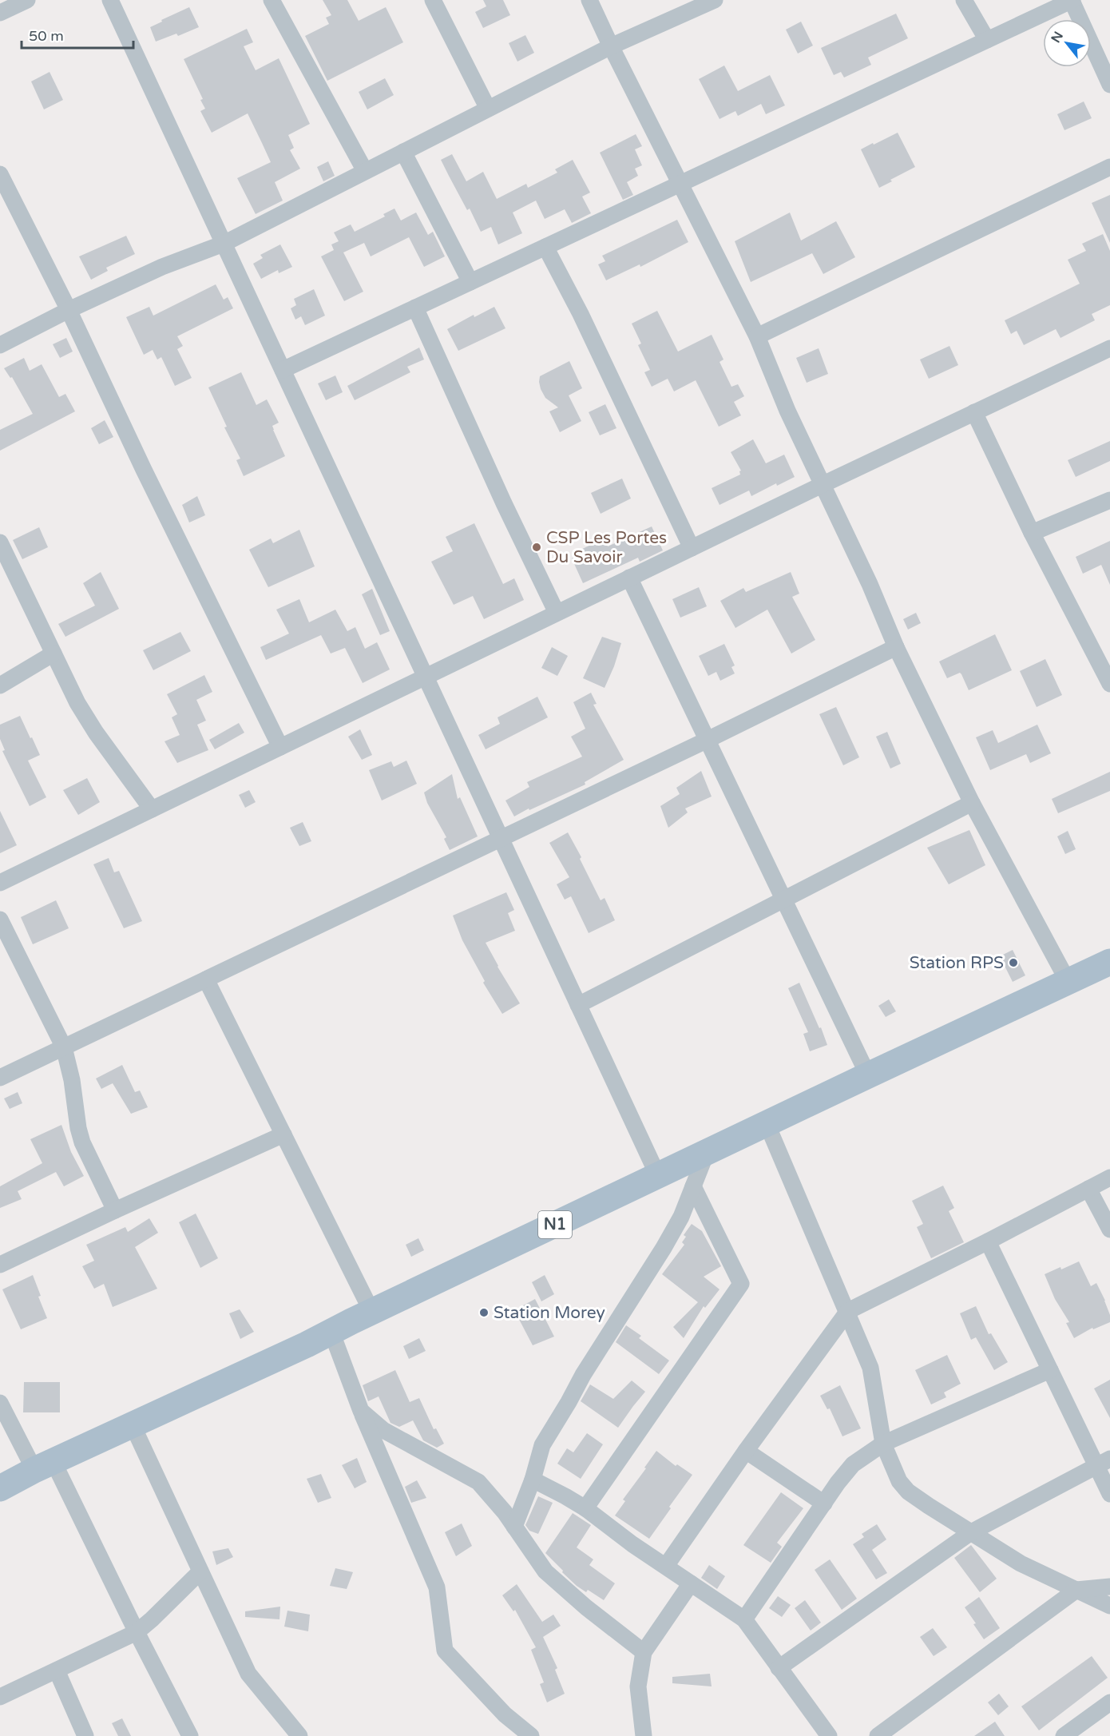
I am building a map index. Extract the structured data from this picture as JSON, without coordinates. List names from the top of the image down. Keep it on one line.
{"streets":{"main road":["N1"]},"places":["CSP Les Portes Du Savoir","Station RPS","Station Morey"],"scale_bar":"50 m","north":"top left"}
